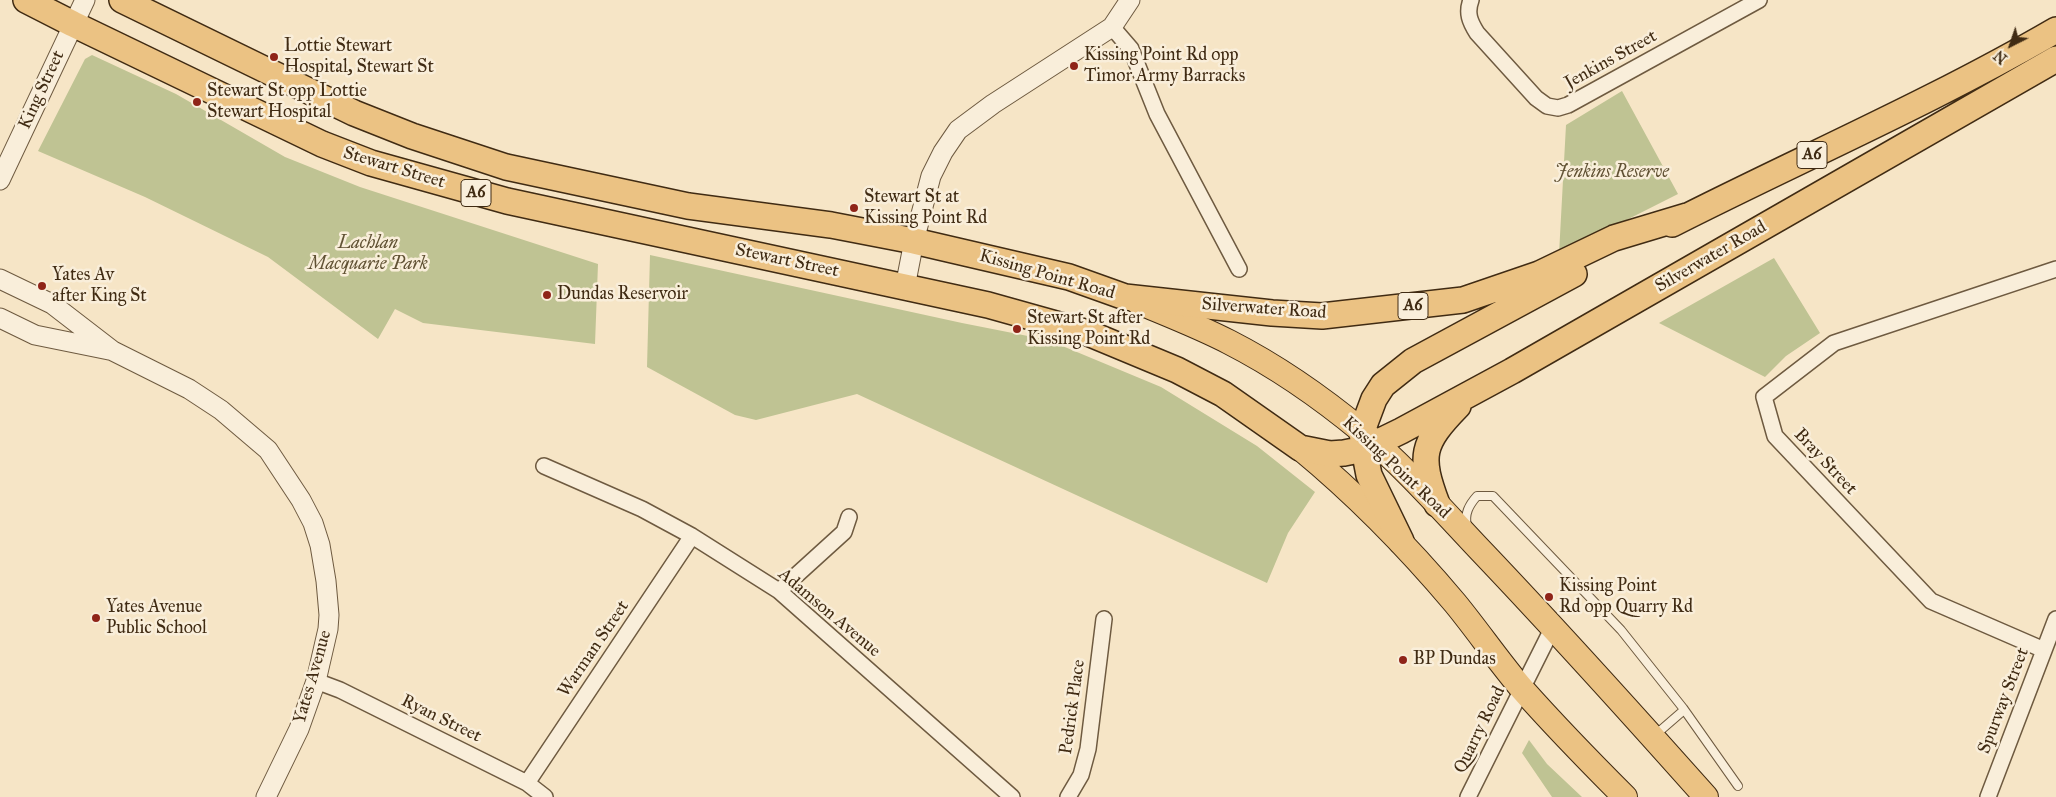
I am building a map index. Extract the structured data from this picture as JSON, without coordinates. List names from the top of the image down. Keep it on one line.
{"streets":{"highway":["A6","Stewart Street","Silverwater Road","Kissing Point Road"],"street":["Jenkins Street","King Street","Bray Street","Adamson Avenue","Warman Street","Yates Avenue","Spurway Street","Pedrick Place","Ryan Street","Quarry Road"]},"crossings":[["King Street","Stewart Street"],["A6","Stewart Street"],["A6","Silverwater Road"],["Stewart Street","Kissing Point Road"],["Silverwater Road","Kissing Point Road"],["Kissing Point Road","Quarry Road"],["Bray Street","Spurway Street"],["Adamson Avenue","Warman Street"],["Warman Street","Ryan Street"],["Yates Avenue","Ryan Street"]],"parks":["Jenkins Reserve","Lachlan Macquarie Park"],"places":["Lottie Stewart Hospital, Stewart St","Kissing Point Rd opp Timor Army Barracks","Stewart St opp Lottie Stewart Hospital","Stewart St at Kissing Point Rd","Yates Av after King St","Dundas Reservoir","Stewart St after Kissing Point Rd","Kissing Point Rd opp Quarry Rd","Yates Avenue Public School","BP Dundas"],"north":"bottom left"}
